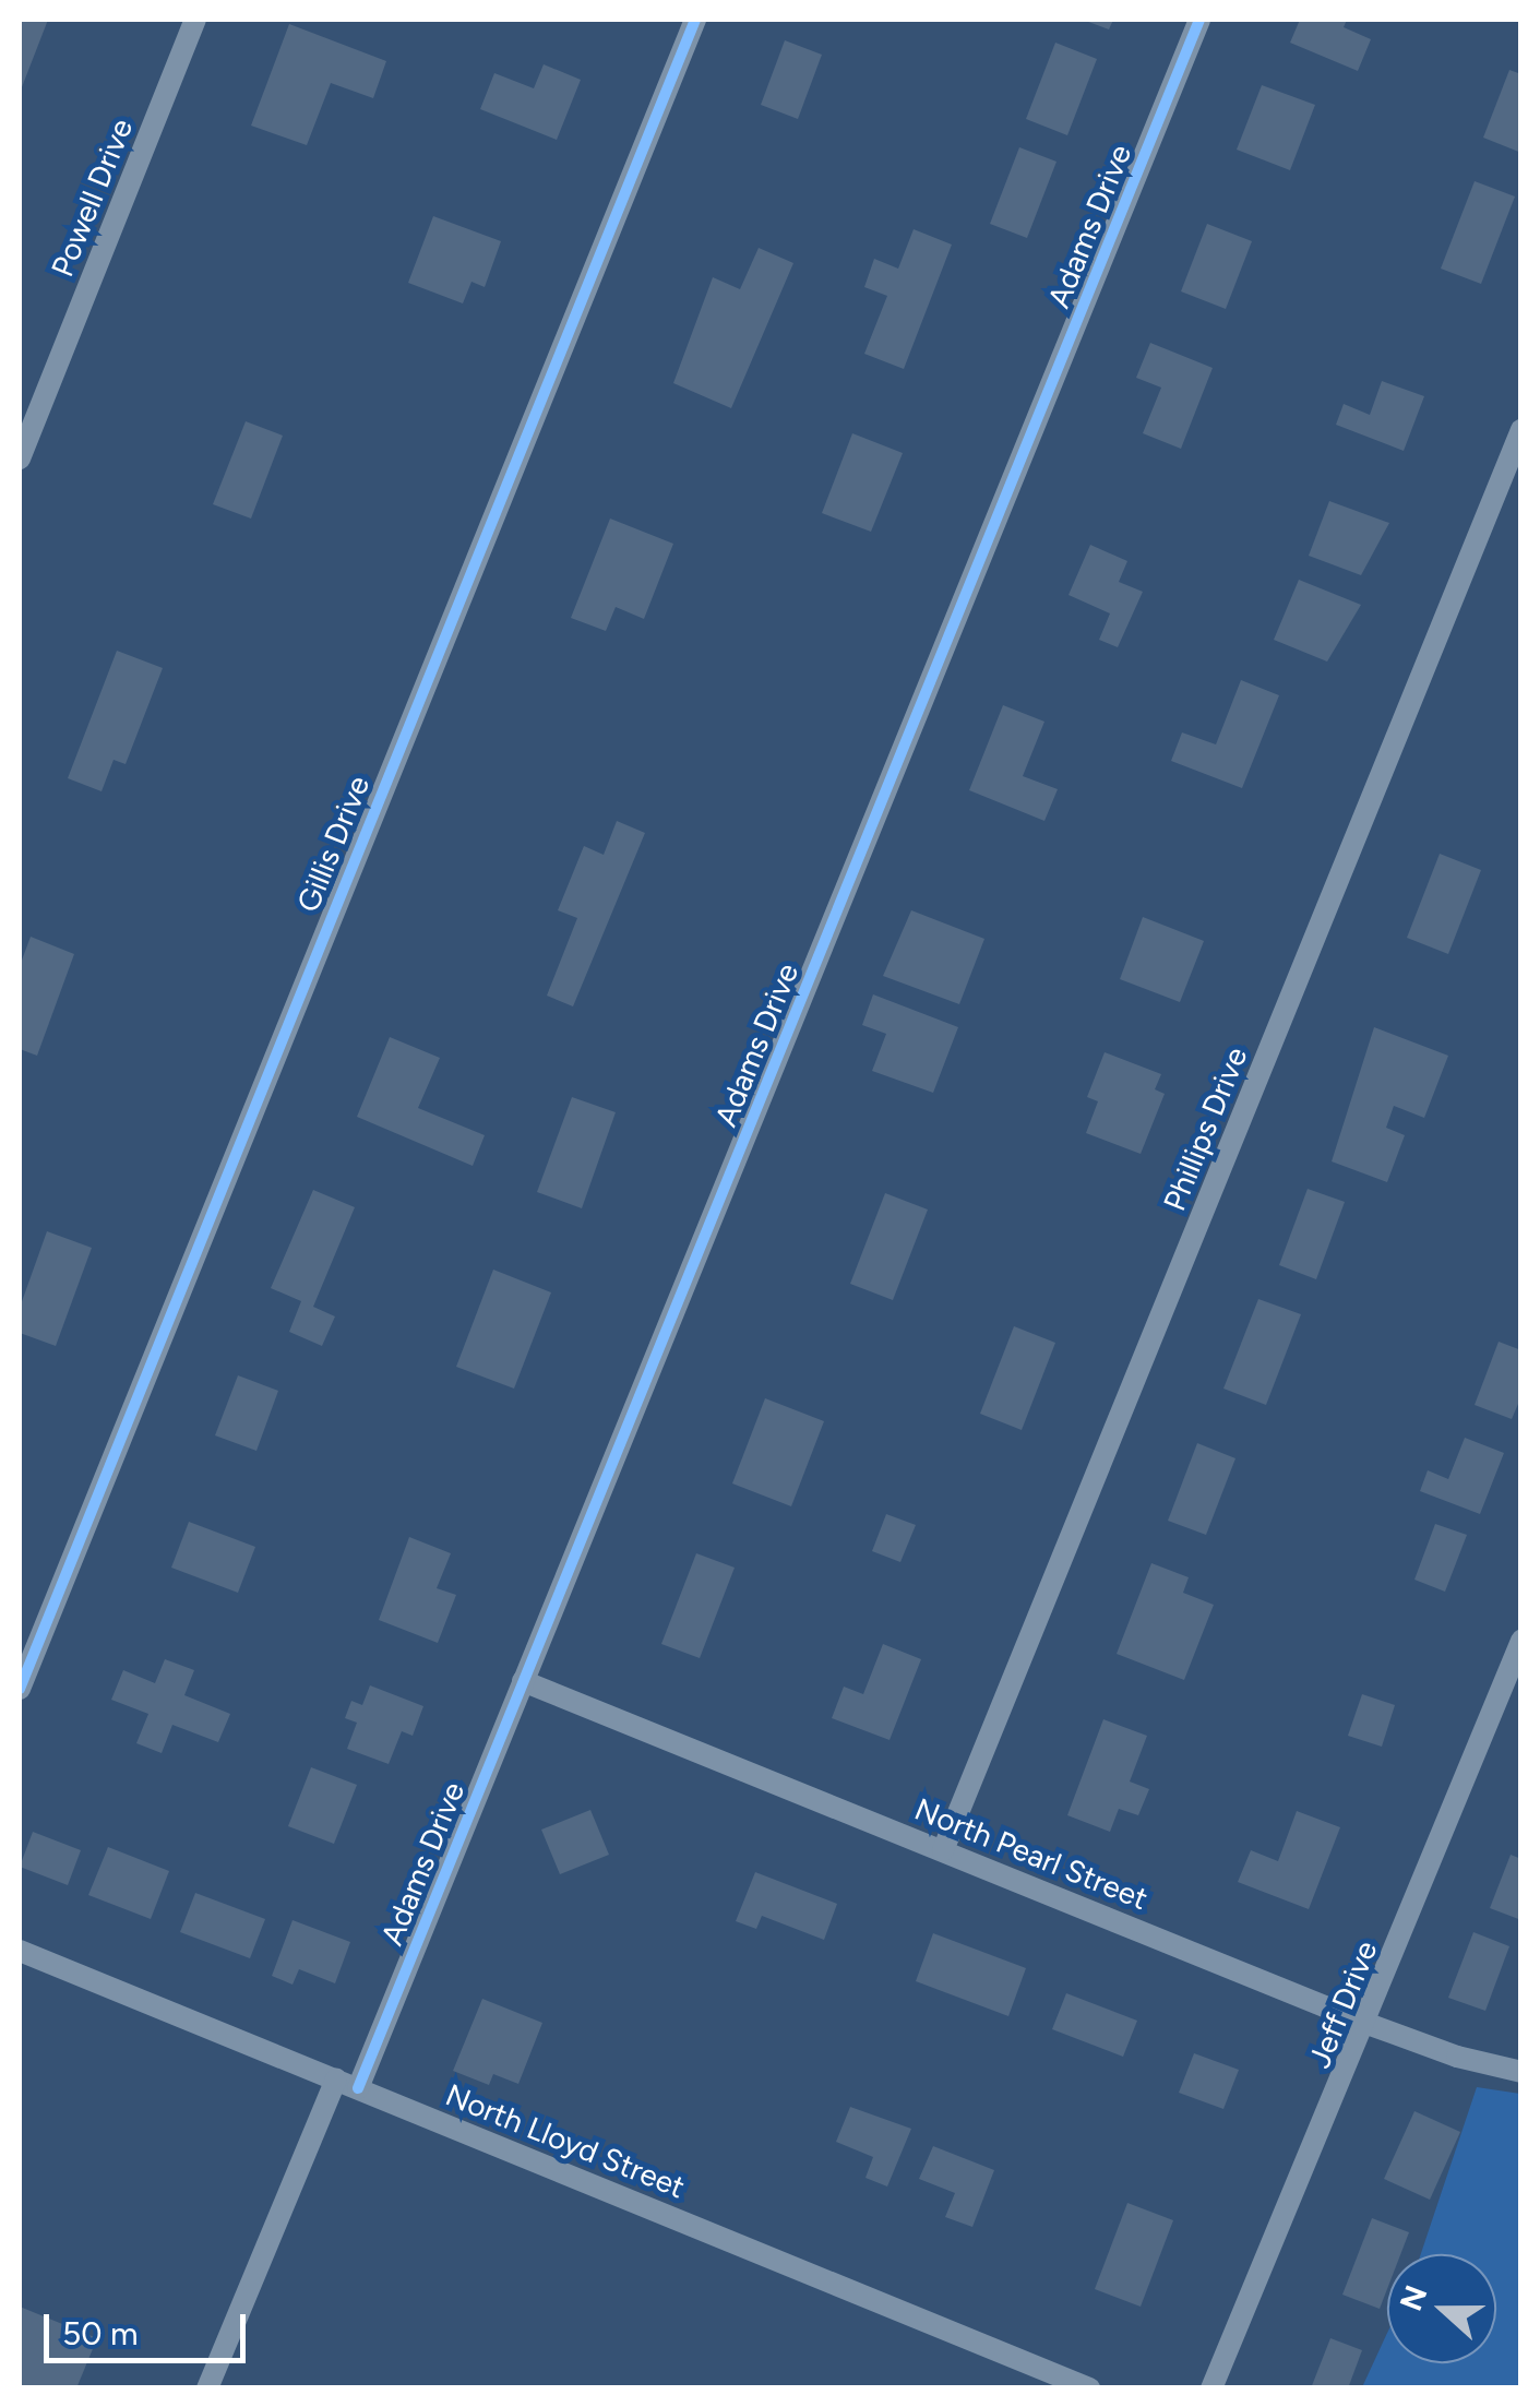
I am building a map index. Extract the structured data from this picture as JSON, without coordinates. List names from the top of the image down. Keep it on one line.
{"streets":{"street":["Powell Drive","Adams Drive","Gillis Drive","Phillips Drive","North Pearl Street","Jeff Drive","North Lloyd Street"]},"crossings":[["Adams Drive","North Pearl Street"],["Adams Drive","North Lloyd Street"],["Phillips Drive","North Pearl Street"],["North Pearl Street","Jeff Drive"]],"scale_bar":"50 m","north":"left"}
